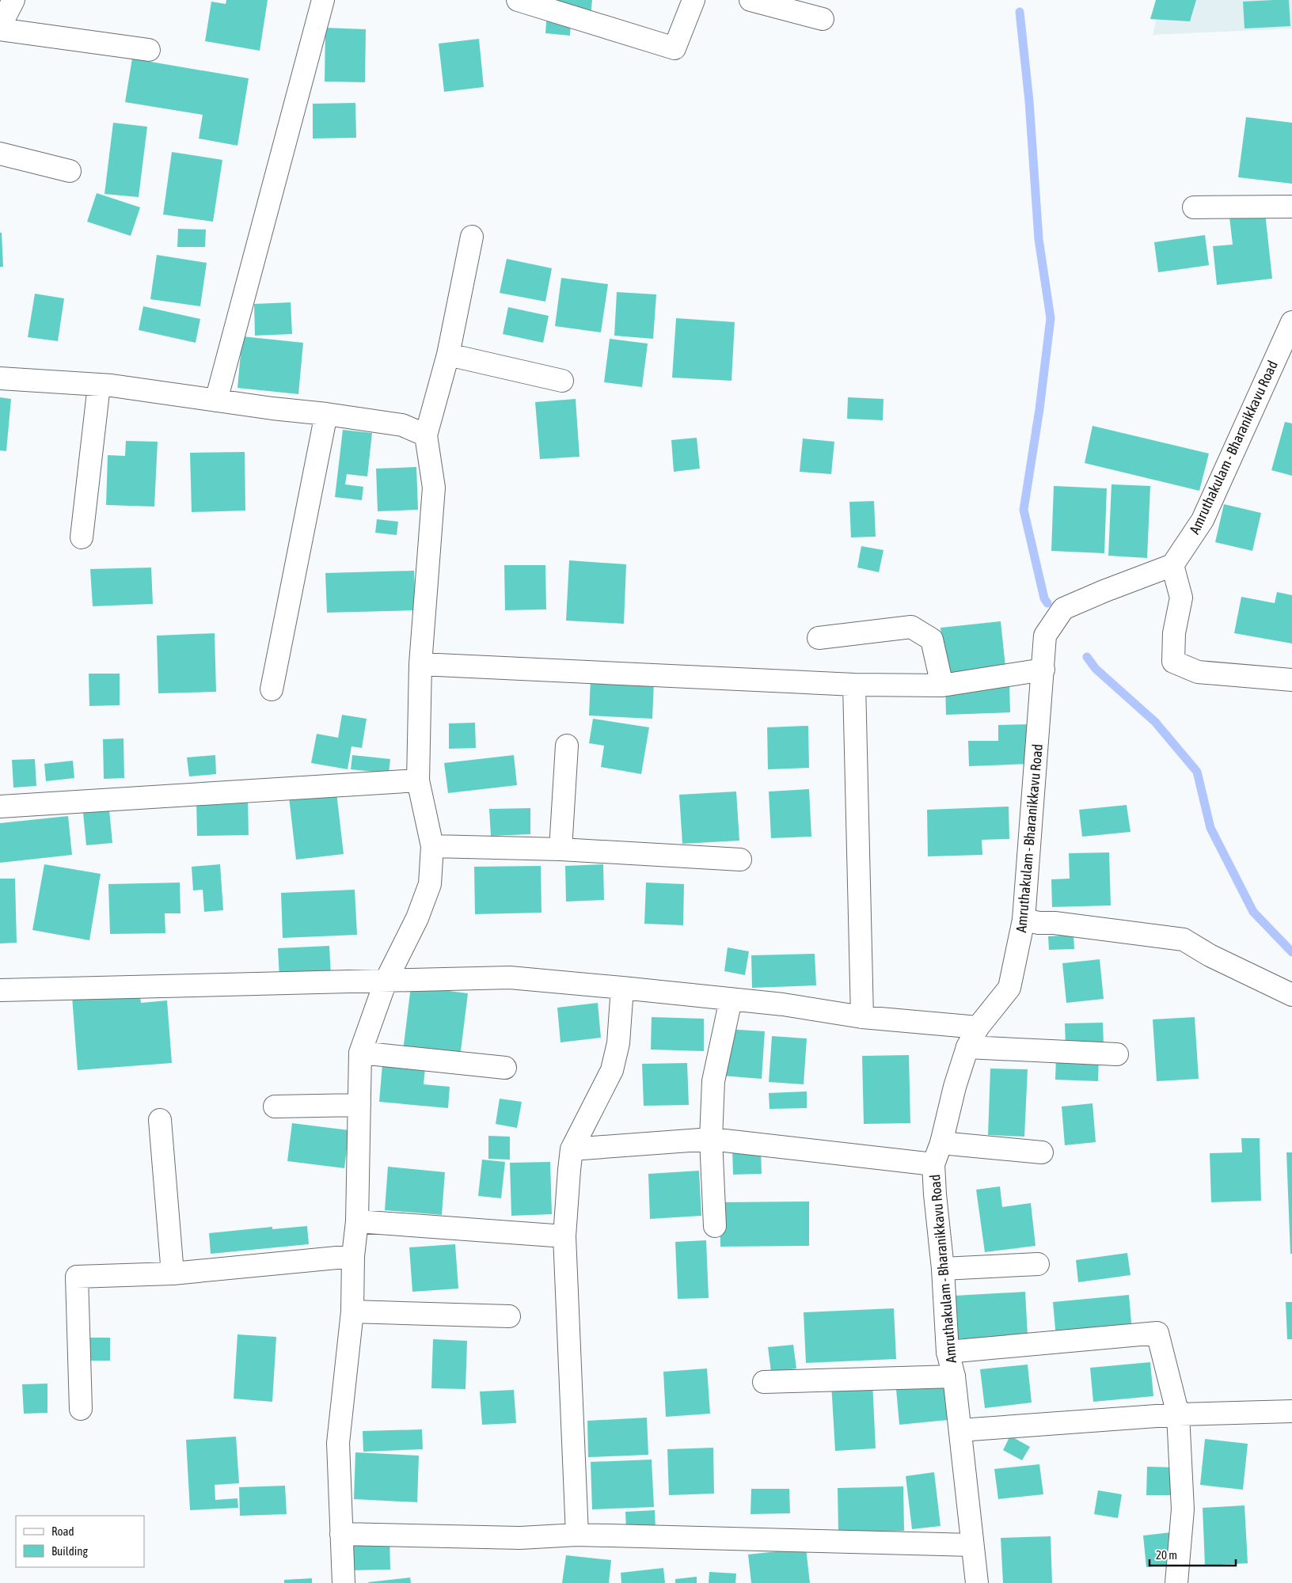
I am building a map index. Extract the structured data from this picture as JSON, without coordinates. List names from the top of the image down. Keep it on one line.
{"streets":{"street":["Amruthakulam - Bharanikkavu Road"]},"legend":["Road","Building"],"scale_bar":"20 m"}
